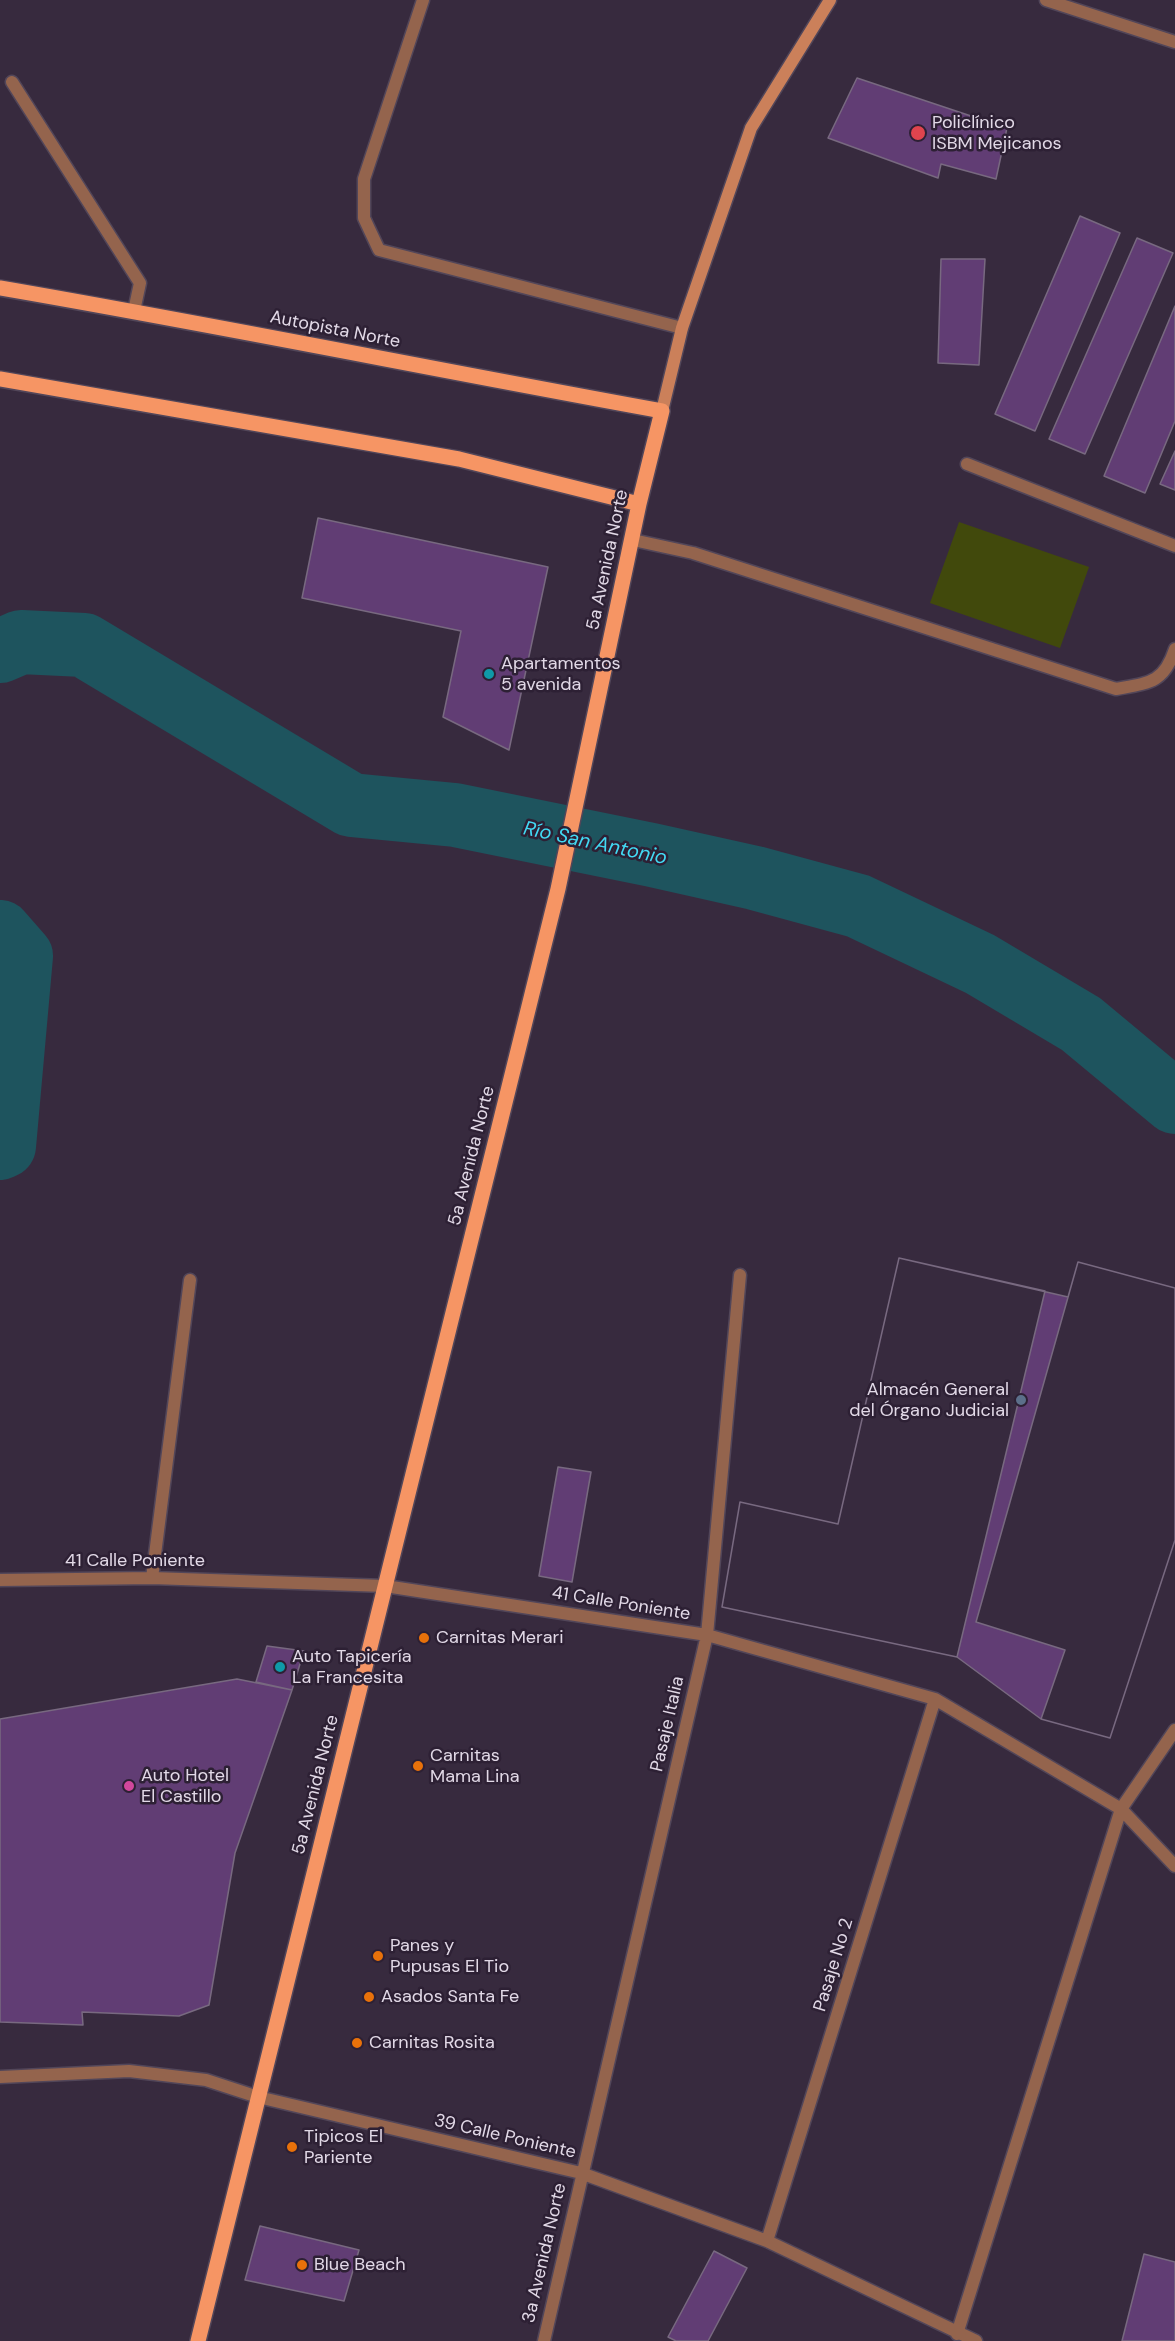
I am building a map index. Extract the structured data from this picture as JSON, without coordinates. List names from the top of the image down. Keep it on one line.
{"streets":{"main road":["Autopista Norte","5a Avenida Norte"],"street":["41 Calle Poniente","Pasaje Italia","Pasaje No 2","39 Calle Poniente","3a Avenida Norte"]},"crossings":[["Autopista Norte","5a Avenida Norte"],["5a Avenida Norte","41 Calle Poniente"],["5a Avenida Norte","39 Calle Poniente"],["41 Calle Poniente","Pasaje Italia"],["41 Calle Poniente","Pasaje No 2"],["Pasaje Italia","39 Calle Poniente"],["Pasaje Italia","3a Avenida Norte"],["Pasaje No 2","39 Calle Poniente"],["39 Calle Poniente","3a Avenida Norte"]],"water":["Río San Antonio"],"places":["Policlínico ISBM Mejicanos","Apartamentos 5 avenida","Almacén General del Órgano Judicial","Carnitas Merari","Auto Tapicería La Francesita","Carnitas Mama Lina","Auto Hotel El Castillo","Panes y Pupusas El Tio","Asados Santa Fe","Carnitas Rosita","Tipicos El Pariente","Blue Beach"]}
